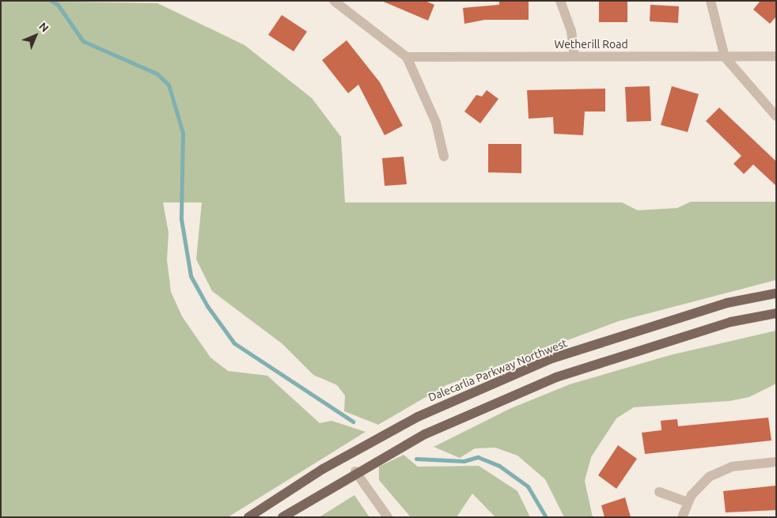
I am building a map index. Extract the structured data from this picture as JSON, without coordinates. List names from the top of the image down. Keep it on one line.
{"streets":{"main road":["Dalecarlia Parkway Northwest"],"street":["Wetherill Road"]},"north":"top right"}
